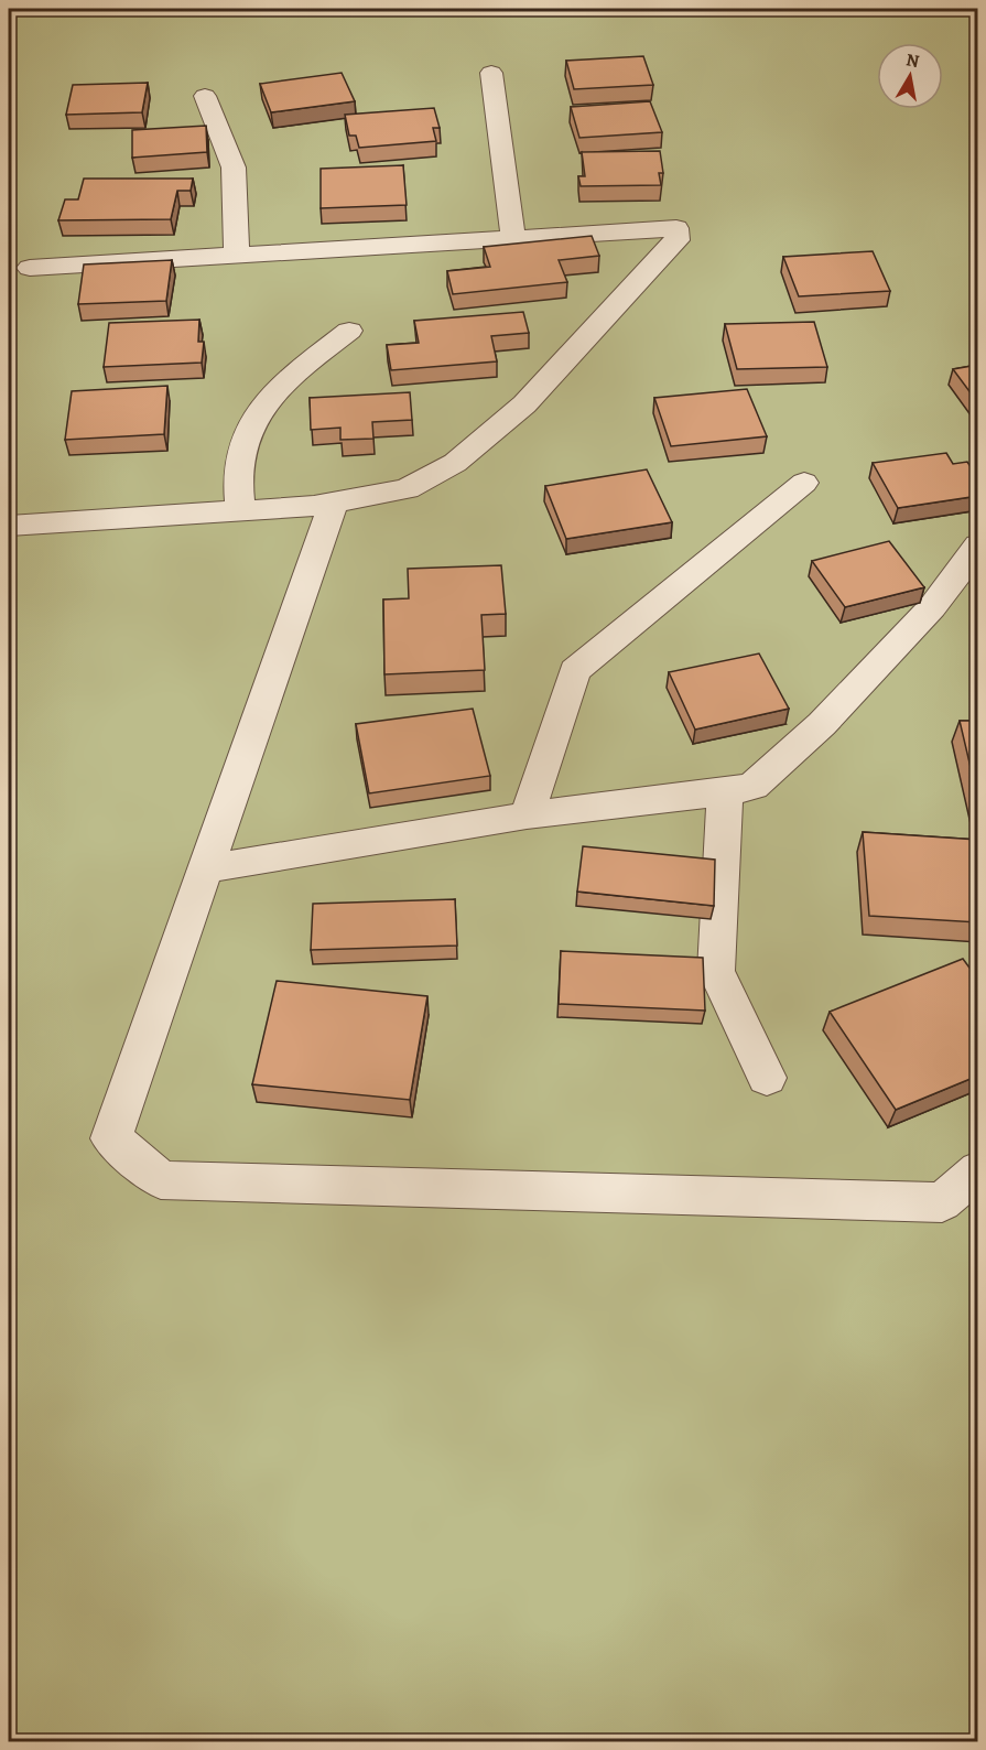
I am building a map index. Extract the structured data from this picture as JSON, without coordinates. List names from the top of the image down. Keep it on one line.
{"north":"top"}
